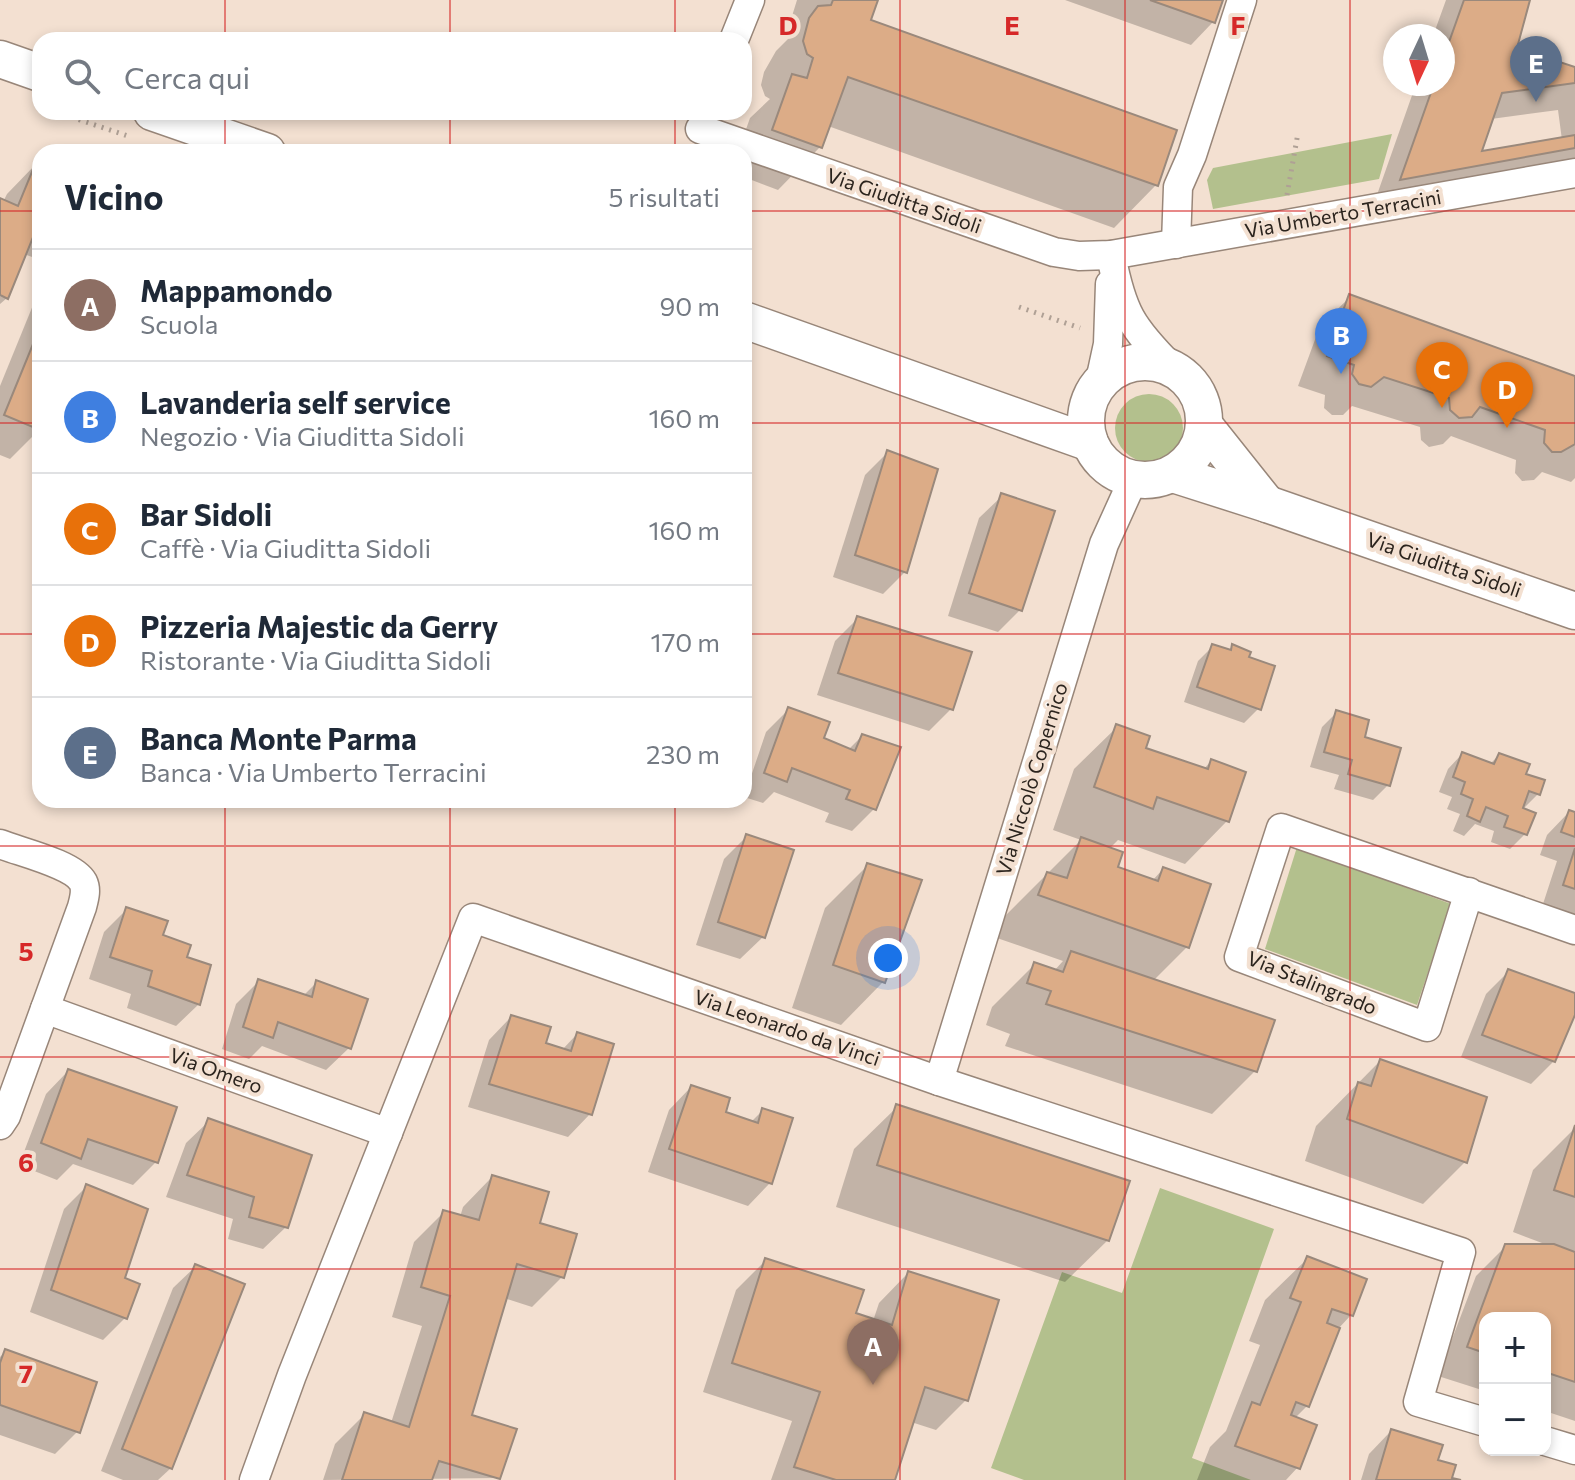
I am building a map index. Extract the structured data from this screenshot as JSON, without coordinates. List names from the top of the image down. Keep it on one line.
{"streets":{"street":["Via Giuditta Sidoli","Via Umberto Terracini","Via Niccolò Copernico","Via Stalingrado","Via Leonardo da Vinci","Via Omero"]},"crossings":[["Via Giuditta Sidoli","Via Umberto Terracini"],["Via Giuditta Sidoli","Via Niccolò Copernico"],["Via Niccolò Copernico","Via Leonardo da Vinci"],["Via Leonardo da Vinci","Via Omero"]],"north":"bottom","page":{"search":"Cerca qui","pins":["E","B","C","D","A"],"heading":["Vicino","5 risultati"],"list":[{"mark":"A","name":"Mappamondo","note":"Scuola","value":"90 m"},{"mark":"B","name":"Lavanderia self service","note":"Negozio · Via Giuditta Sidoli","value":"160 m"},{"mark":"C","name":"Bar Sidoli","note":"Caffè · Via Giuditta Sidoli","value":"160 m"},{"mark":"D","name":"Pizzeria Majestic da Gerry","note":"Ristorante · Via Giuditta Sidoli","value":"170 m"},{"mark":"E","name":"Banca Monte Parma","note":"Banca · Via Umberto Terracini","value":"230 m"}],"map_buttons":["+","−"]},"grid":{"columns":["D","E","F"],"rows":["5","6","7"]}}
